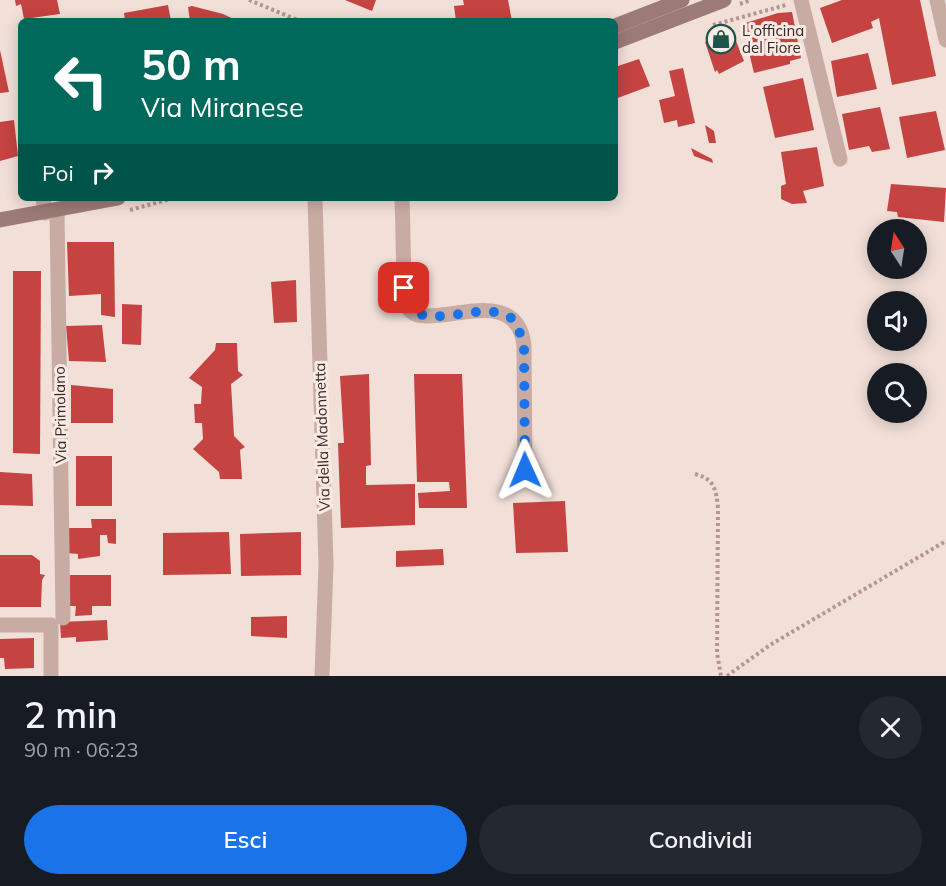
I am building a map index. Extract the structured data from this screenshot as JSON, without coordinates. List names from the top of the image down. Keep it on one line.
{"streets":{"street":["Via Primolano","Via della Madonnetta"]},"places":{"shop":["L'officina del Fiore"]},"north":"top","page":{"turn":["50 m","Via Miranese"],"then":"Poi","heading":["2 min","90 m · 06:23"],"buttons":["Esci","Condividi"]}}
